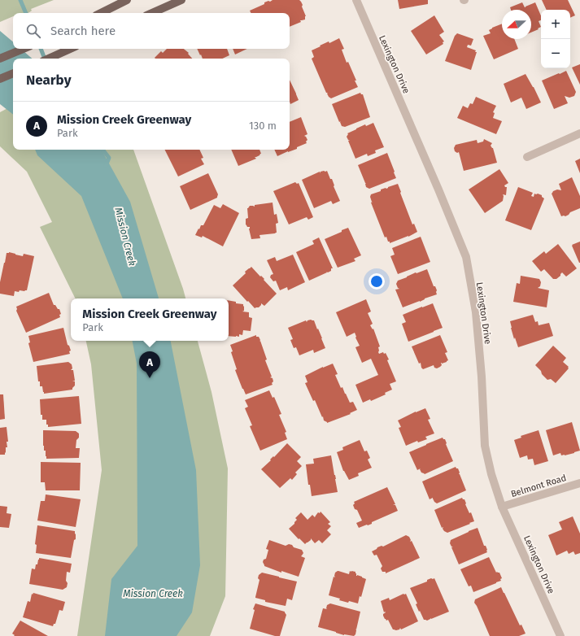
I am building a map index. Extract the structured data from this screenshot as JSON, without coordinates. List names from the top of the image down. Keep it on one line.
{"streets":{"street":["Lexington Drive","Belmont Road"]},"crossings":[["Lexington Drive","Belmont Road"]],"water":["Mission Creek"],"north":"left","page":{"map_buttons":["+","−"],"search":"Search here","heading":"Nearby","list":[{"mark":"A","name":"Mission Creek Greenway","note":"Park","value":"130 m"}],"popup":["Mission Creek Greenway","Park"],"pins":"A"}}
